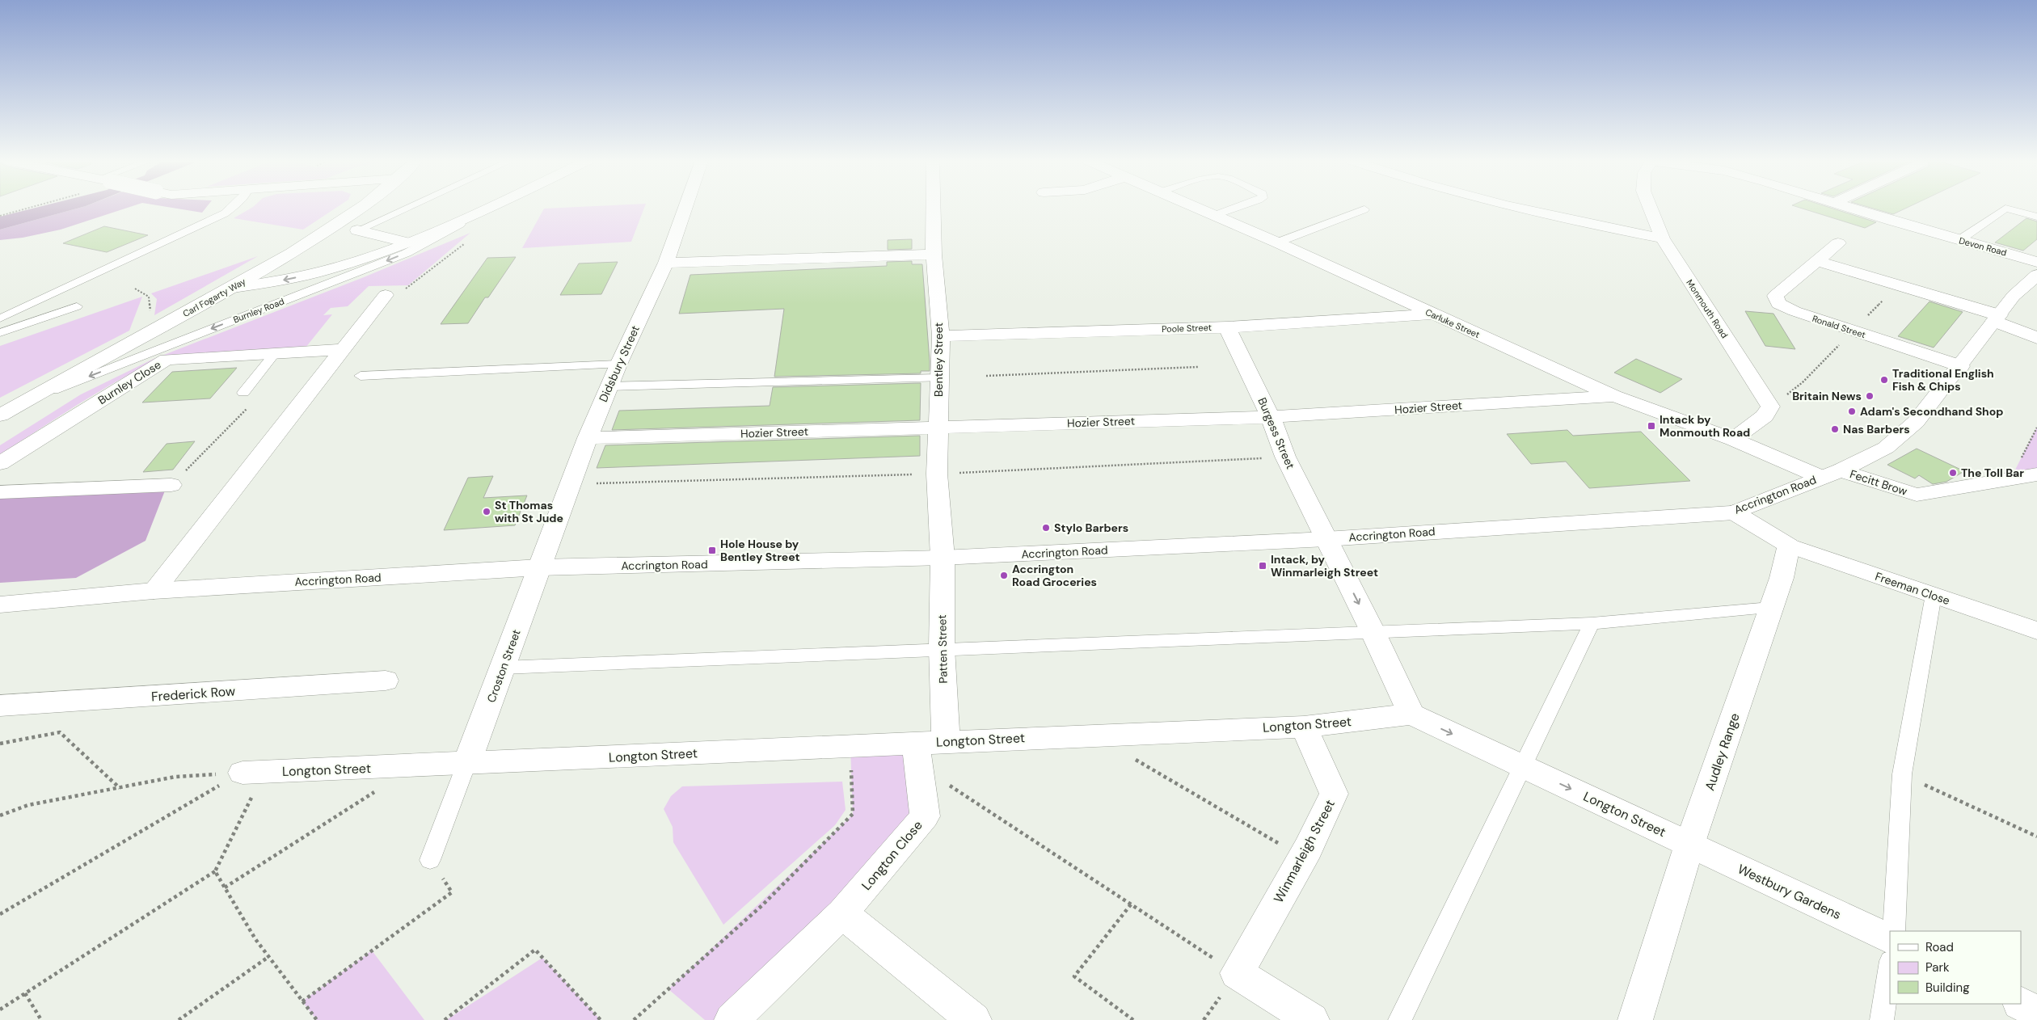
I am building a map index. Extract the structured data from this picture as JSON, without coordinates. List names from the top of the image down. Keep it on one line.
{"streets":{"main road":["Devon Road","Carl Fogarty Way","Monmouth Road","Burnley Road","Carluke Street","Ronald Street","Poole Street","Bentley Street","Didsbury Street","Burnley Close","Hozier Street","Burgess Street","Fecitt Brow","Accrington Road","Freeman Close","Patten Street","Croston Street","Frederick Row","Longton Street","Audley Range","Winmarleigh Street","Longton Close","Westbury Gardens"]},"crossings":[["Carl Fogarty Way","Burnley Road"],["Carluke Street","Poole Street"],["Carluke Street","Hozier Street"],["Carluke Street","Fecitt Brow"],["Carluke Street","Accrington Road"],["Ronald Street","Accrington Road"],["Poole Street","Bentley Street"],["Poole Street","Burgess Street"],["Bentley Street","Hozier Street"],["Bentley Street","Accrington Road"],["Bentley Street","Patten Street"],["Didsbury Street","Hozier Street"],["Didsbury Street","Accrington Road"],["Didsbury Street","Croston Street"],["Hozier Street","Burgess Street"],["Burgess Street","Accrington Road"],["Fecitt Brow","Accrington Road"],["Accrington Road","Patten Street"],["Accrington Road","Croston Street"],["Freeman Close","Audley Range"],["Patten Street","Longton Street"],["Patten Street","Longton Close"],["Croston Street","Longton Street"],["Longton Street","Audley Range"],["Longton Street","Winmarleigh Street"],["Longton Street","Longton Close"],["Longton Street","Westbury Gardens"],["Audley Range","Westbury Gardens"]],"places":{"other":["Traditional English Fish & Chips","Britain News","Adam's Secondhand Shop","Nas Barbers","The Toll Bar","St Thomas with St Jude","Stylo Barbers","Accrington Road Groceries"],"transit":["Intack by Monmouth Road","Hole House by Bentley Street","Intack, by Winmarleigh Street"]},"legend":["Road","Park","Building"]}
